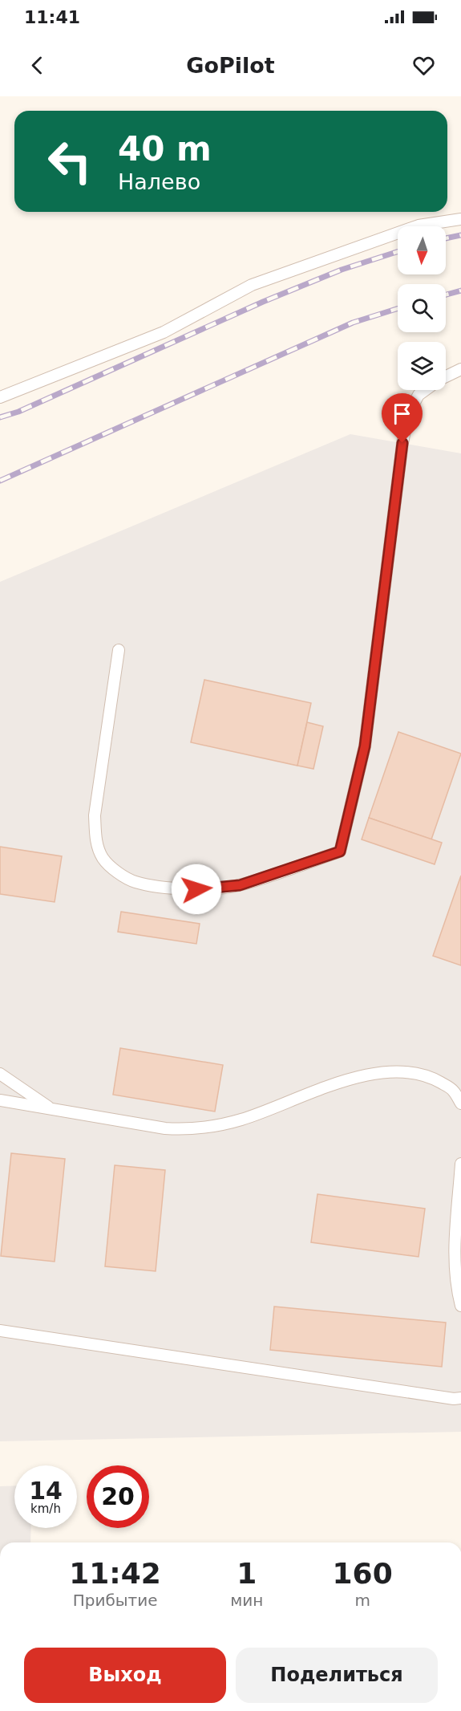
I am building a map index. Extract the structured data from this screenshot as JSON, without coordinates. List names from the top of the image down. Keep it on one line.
{"north":"bottom","page":{"status":"11:41","header":"GoPilot","turn":["40 m","Налево"],"speed":"14 km/h","limit":"20","eta":["11:42","Прибытие","1","мин","160","m"],"buttons":["Выход","Поделиться"]}}
